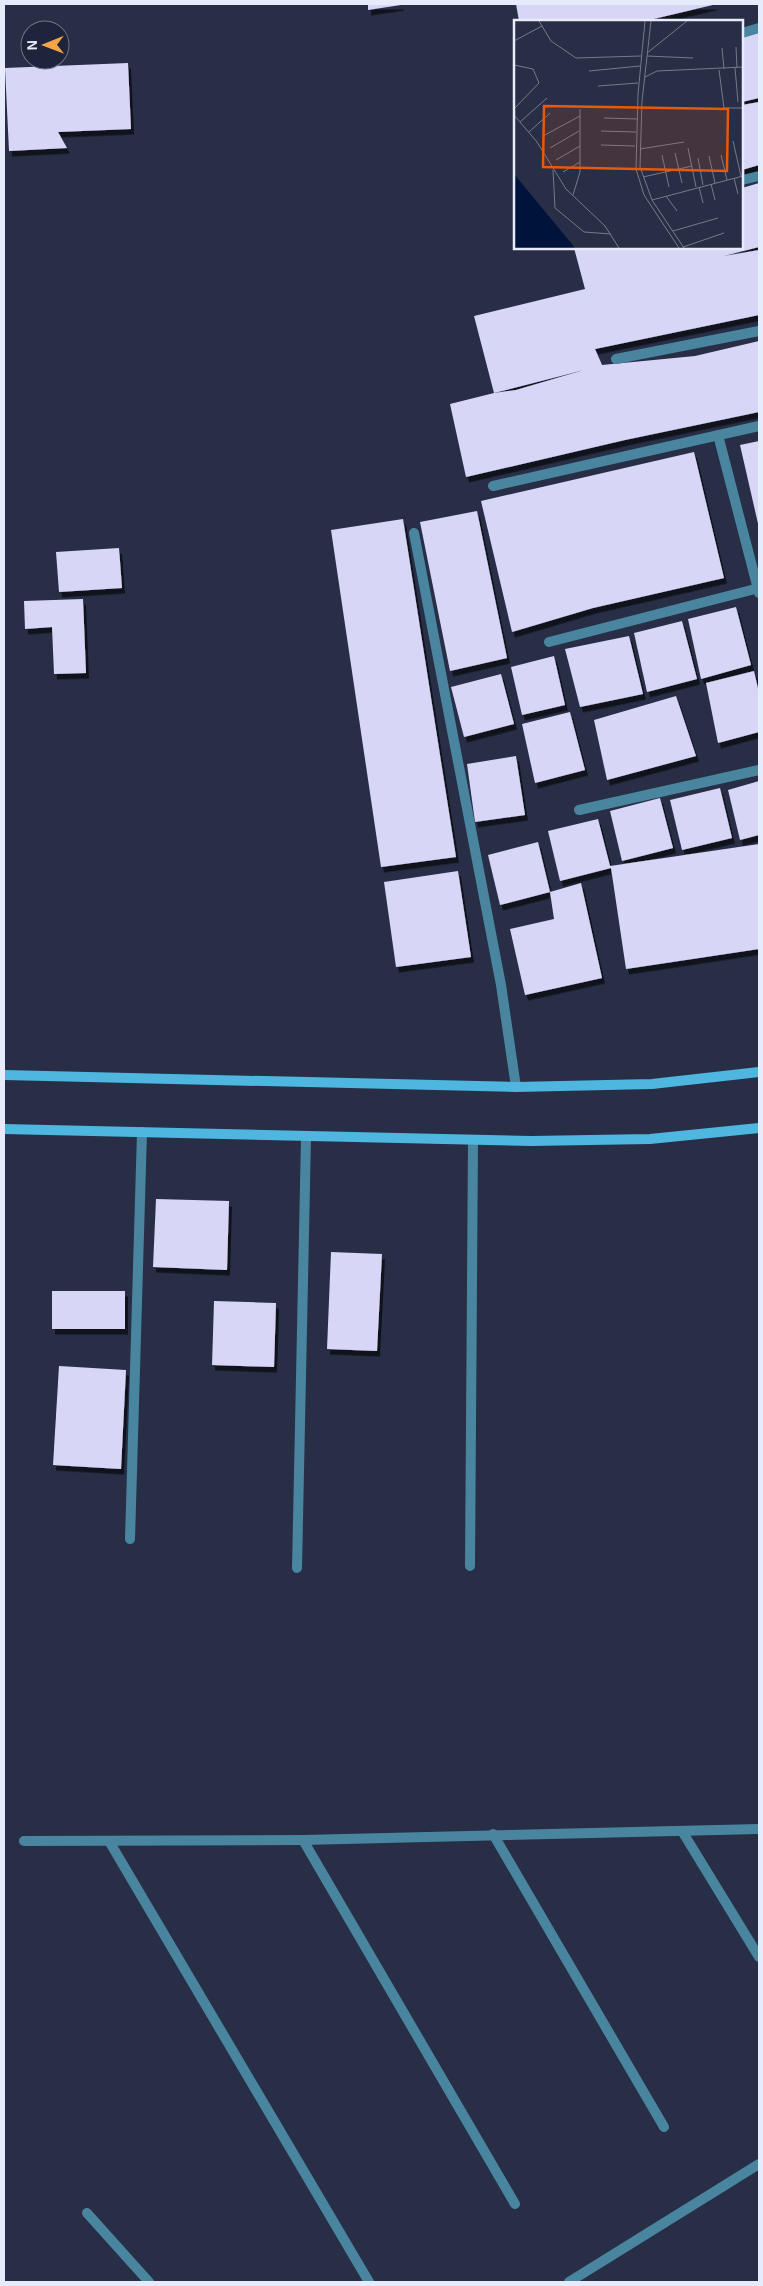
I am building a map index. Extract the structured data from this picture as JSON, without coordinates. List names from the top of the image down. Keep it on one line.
{"north":"left"}
